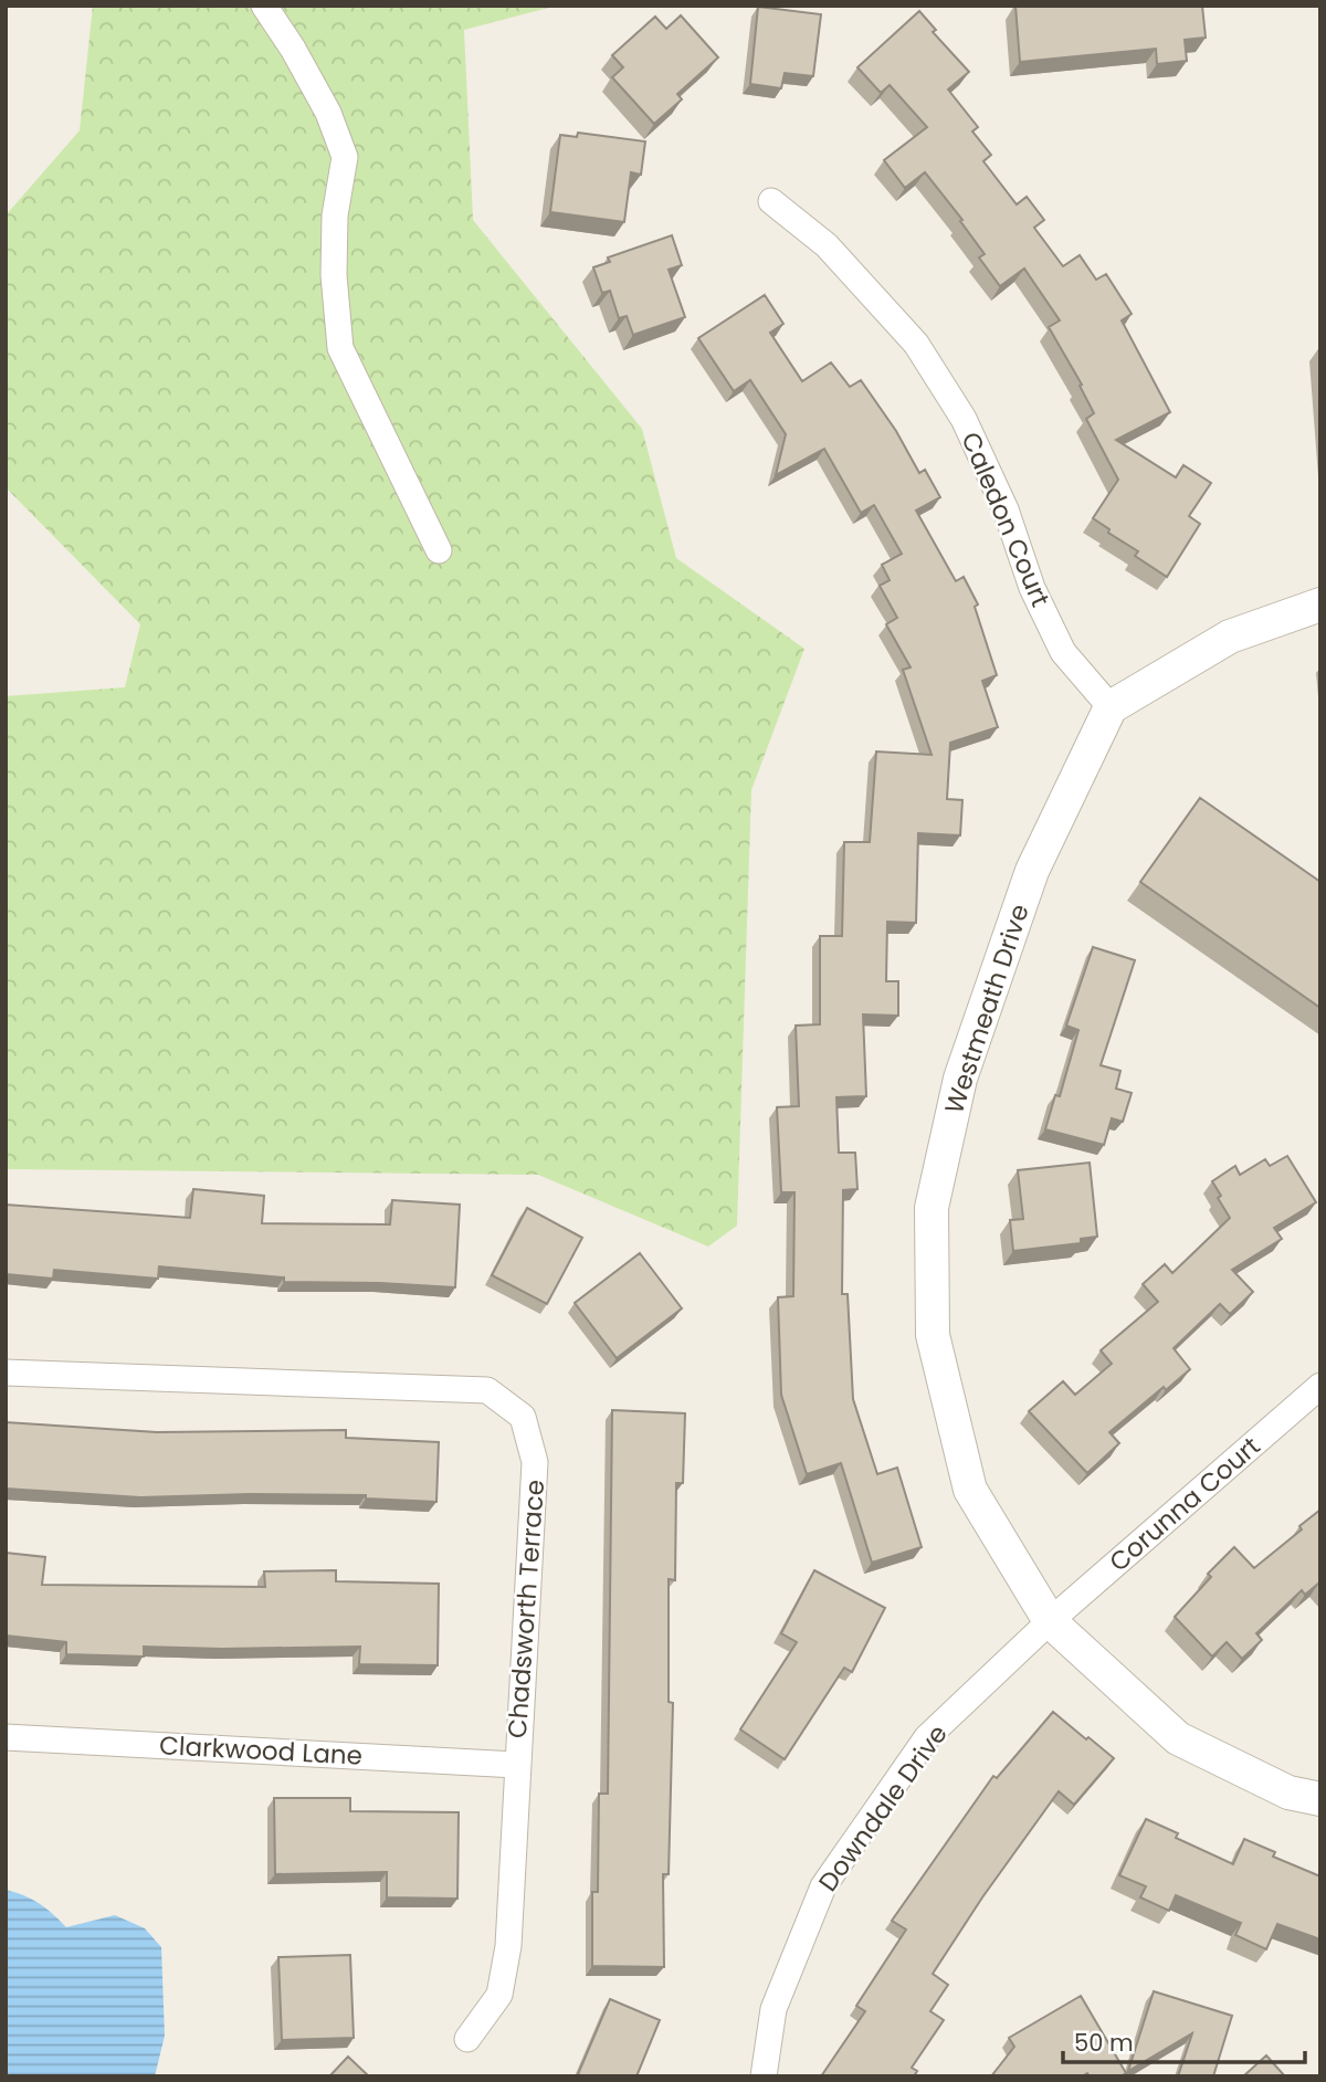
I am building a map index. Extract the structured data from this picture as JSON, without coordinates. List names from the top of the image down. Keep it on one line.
{"streets":{"street":["Caledon Court","Westmeath Drive","Corunna Court","Chadsworth Terrace","Clarkwood Lane","Downdale Drive"]},"crossings":[["Caledon Court","Westmeath Drive"],["Westmeath Drive","Corunna Court"],["Westmeath Drive","Downdale Drive"],["Corunna Court","Downdale Drive"],["Chadsworth Terrace","Clarkwood Lane"]],"scale_bar":"50 m"}
